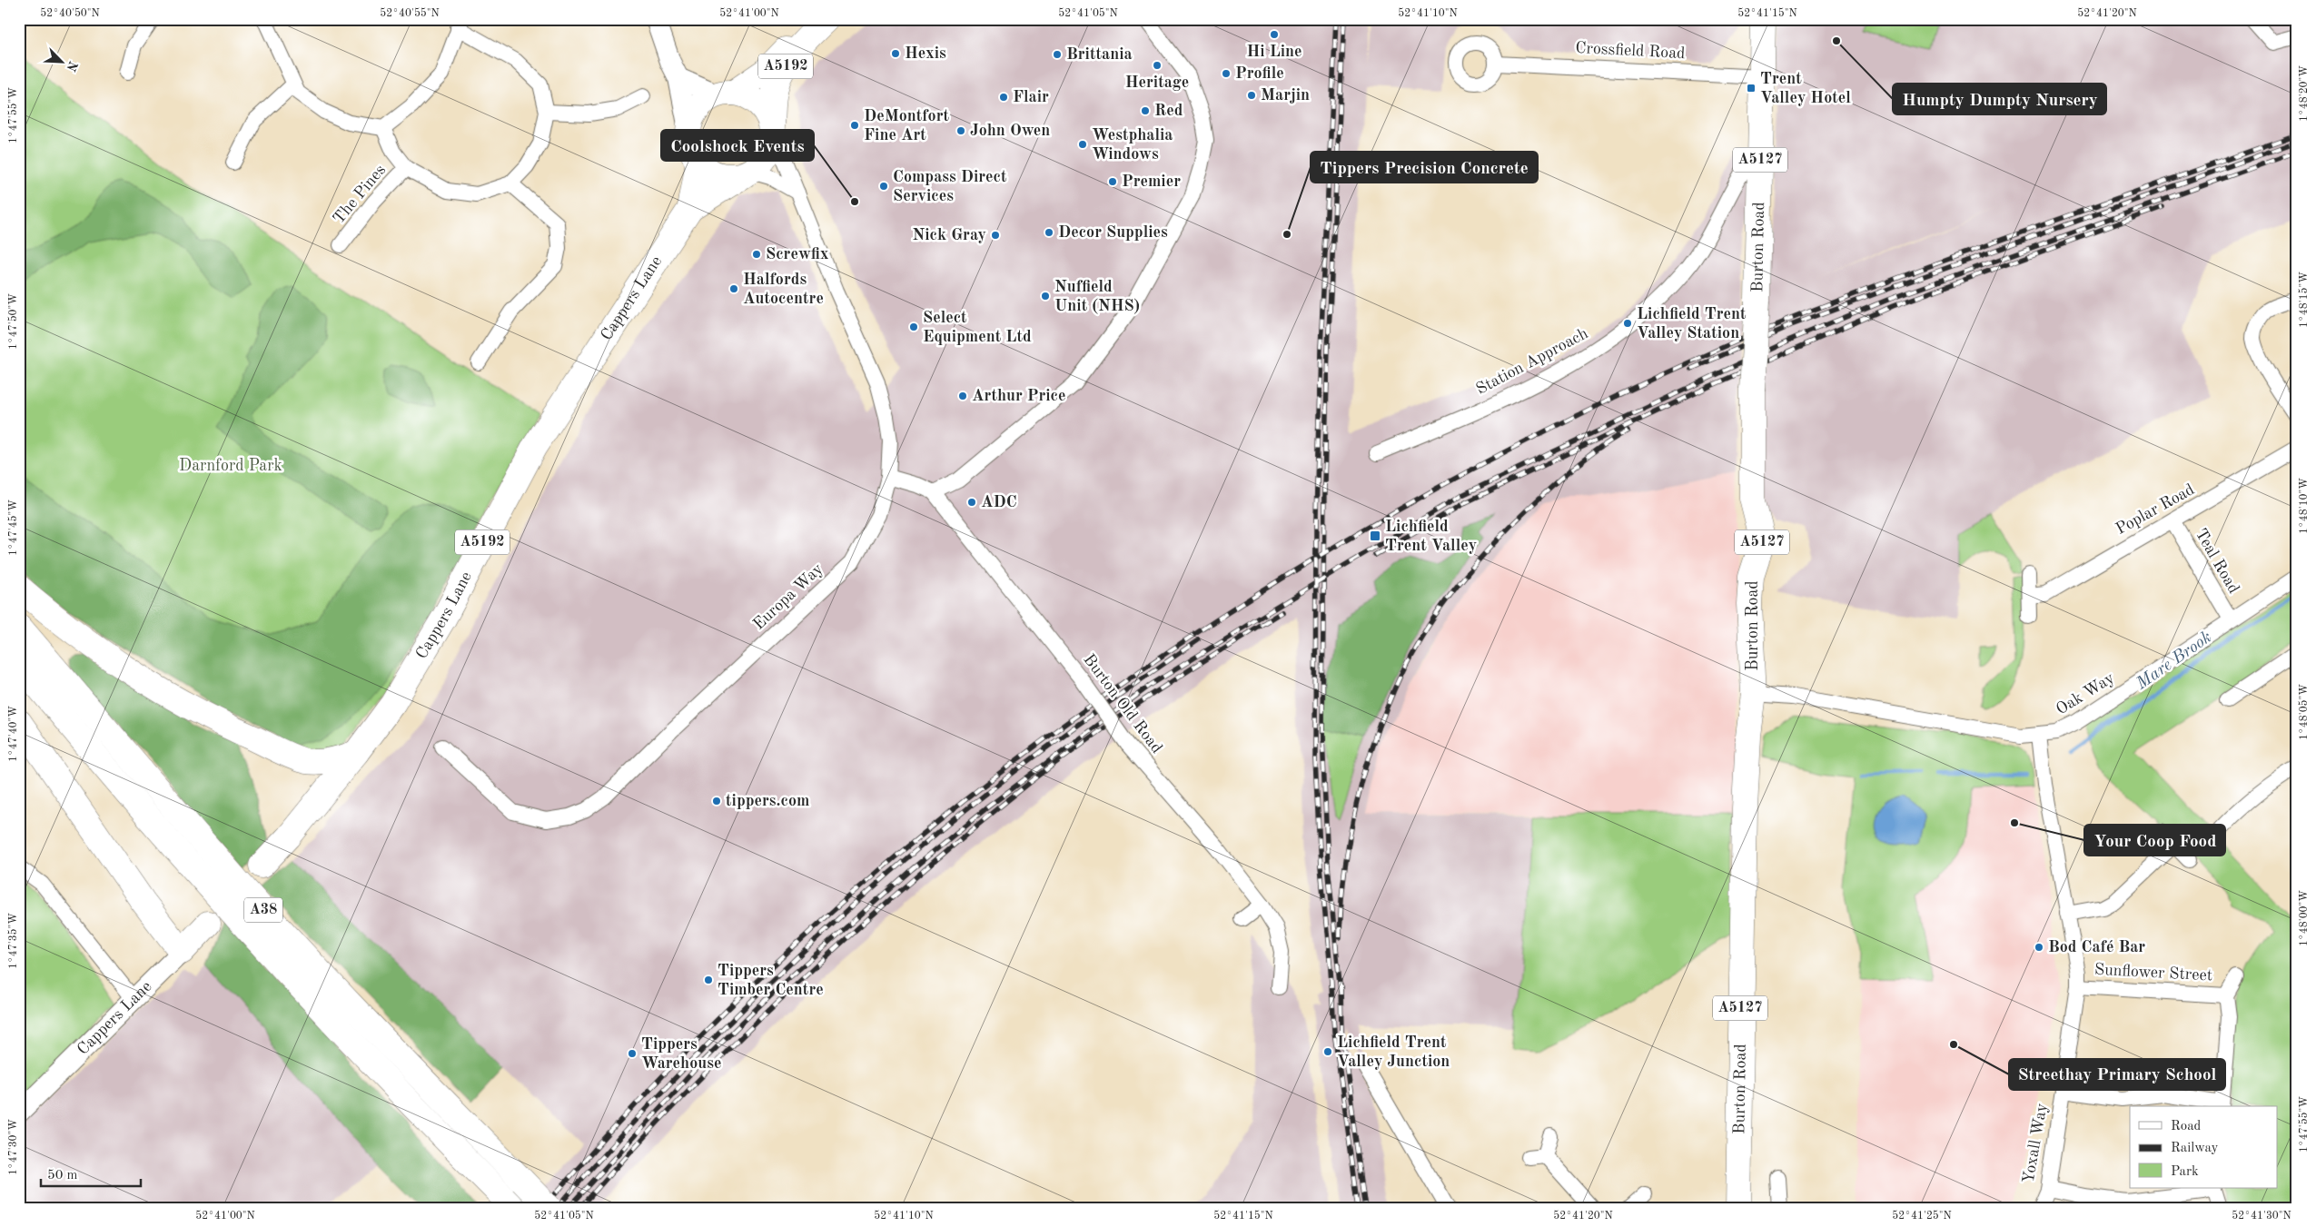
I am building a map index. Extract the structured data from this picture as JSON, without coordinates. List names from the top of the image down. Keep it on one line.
{"streets":{"highway":["A5192","A5127","Burton Road","Cappers Lane","A38"],"street":["Crossfield Road","The Pines","Station Approach","Poplar Road","Teal Road","Europa Way","Oak Way","Burton Old Road","Sunflower Street","Yoxall Way"]},"crossings":[["Crossfield Road","Burton Road"],["A5192","Cappers Lane"],["A5192","Europa Way"],["Burton Road","Station Approach"],["Burton Road","Oak Way"],["Cappers Lane","Europa Way"],["Poplar Road","Teal Road"],["Teal Road","Oak Way"],["Europa Way","Burton Old Road"],["Oak Way","Yoxall Way"],["Sunflower Street","Yoxall Way"]],"water":["Mare Brook"],"parks":["Darnford Park"],"places":{"other":["Hi Line","Humpty Dumpty Nursery","Hexis","Brittania","Heritage","Profile","Marjin","Flair","Red","DeMontfort Fine Art","John Owen","Westphalia Windows","Premier","Compass Direct Services","Coolshock Events","Decor Supplies","Tippers Precision Concrete","Nick Gray","Screwfix","Halfords Autocentre","Nuffield Unit (NHS)","Lichfield Trent Valley Station","Select Equipment Ltd","Arthur Price","ADC","tippers.com","Your Coop Food","Bod Café Bar","Tippers Timber Centre","Streethay Primary School","Lichfield Trent Valley Junction","Tippers Warehouse"],"transit":["Trent Valley Hotel","Lichfield Trent Valley"]},"legend":["Road","Railway","Park"],"scale_bar":"50 m","north":"bottom right","coordinates":["52°40'50\"N","52°40'55\"N","52°41'00\"N","52°41'05\"N","52°41'10\"N","52°41'15\"N","52°41'20\"N","1°48'20\"W","1°47'55\"W","1°48'15\"W","1°47'50\"W","1°48'10\"W","1°47'45\"W","1°48'05\"W","1°47'40\"W","1°48'00\"W","1°47'35\"W","1°47'30\"W","52°41'25\"N","52°41'30\"N"]}
